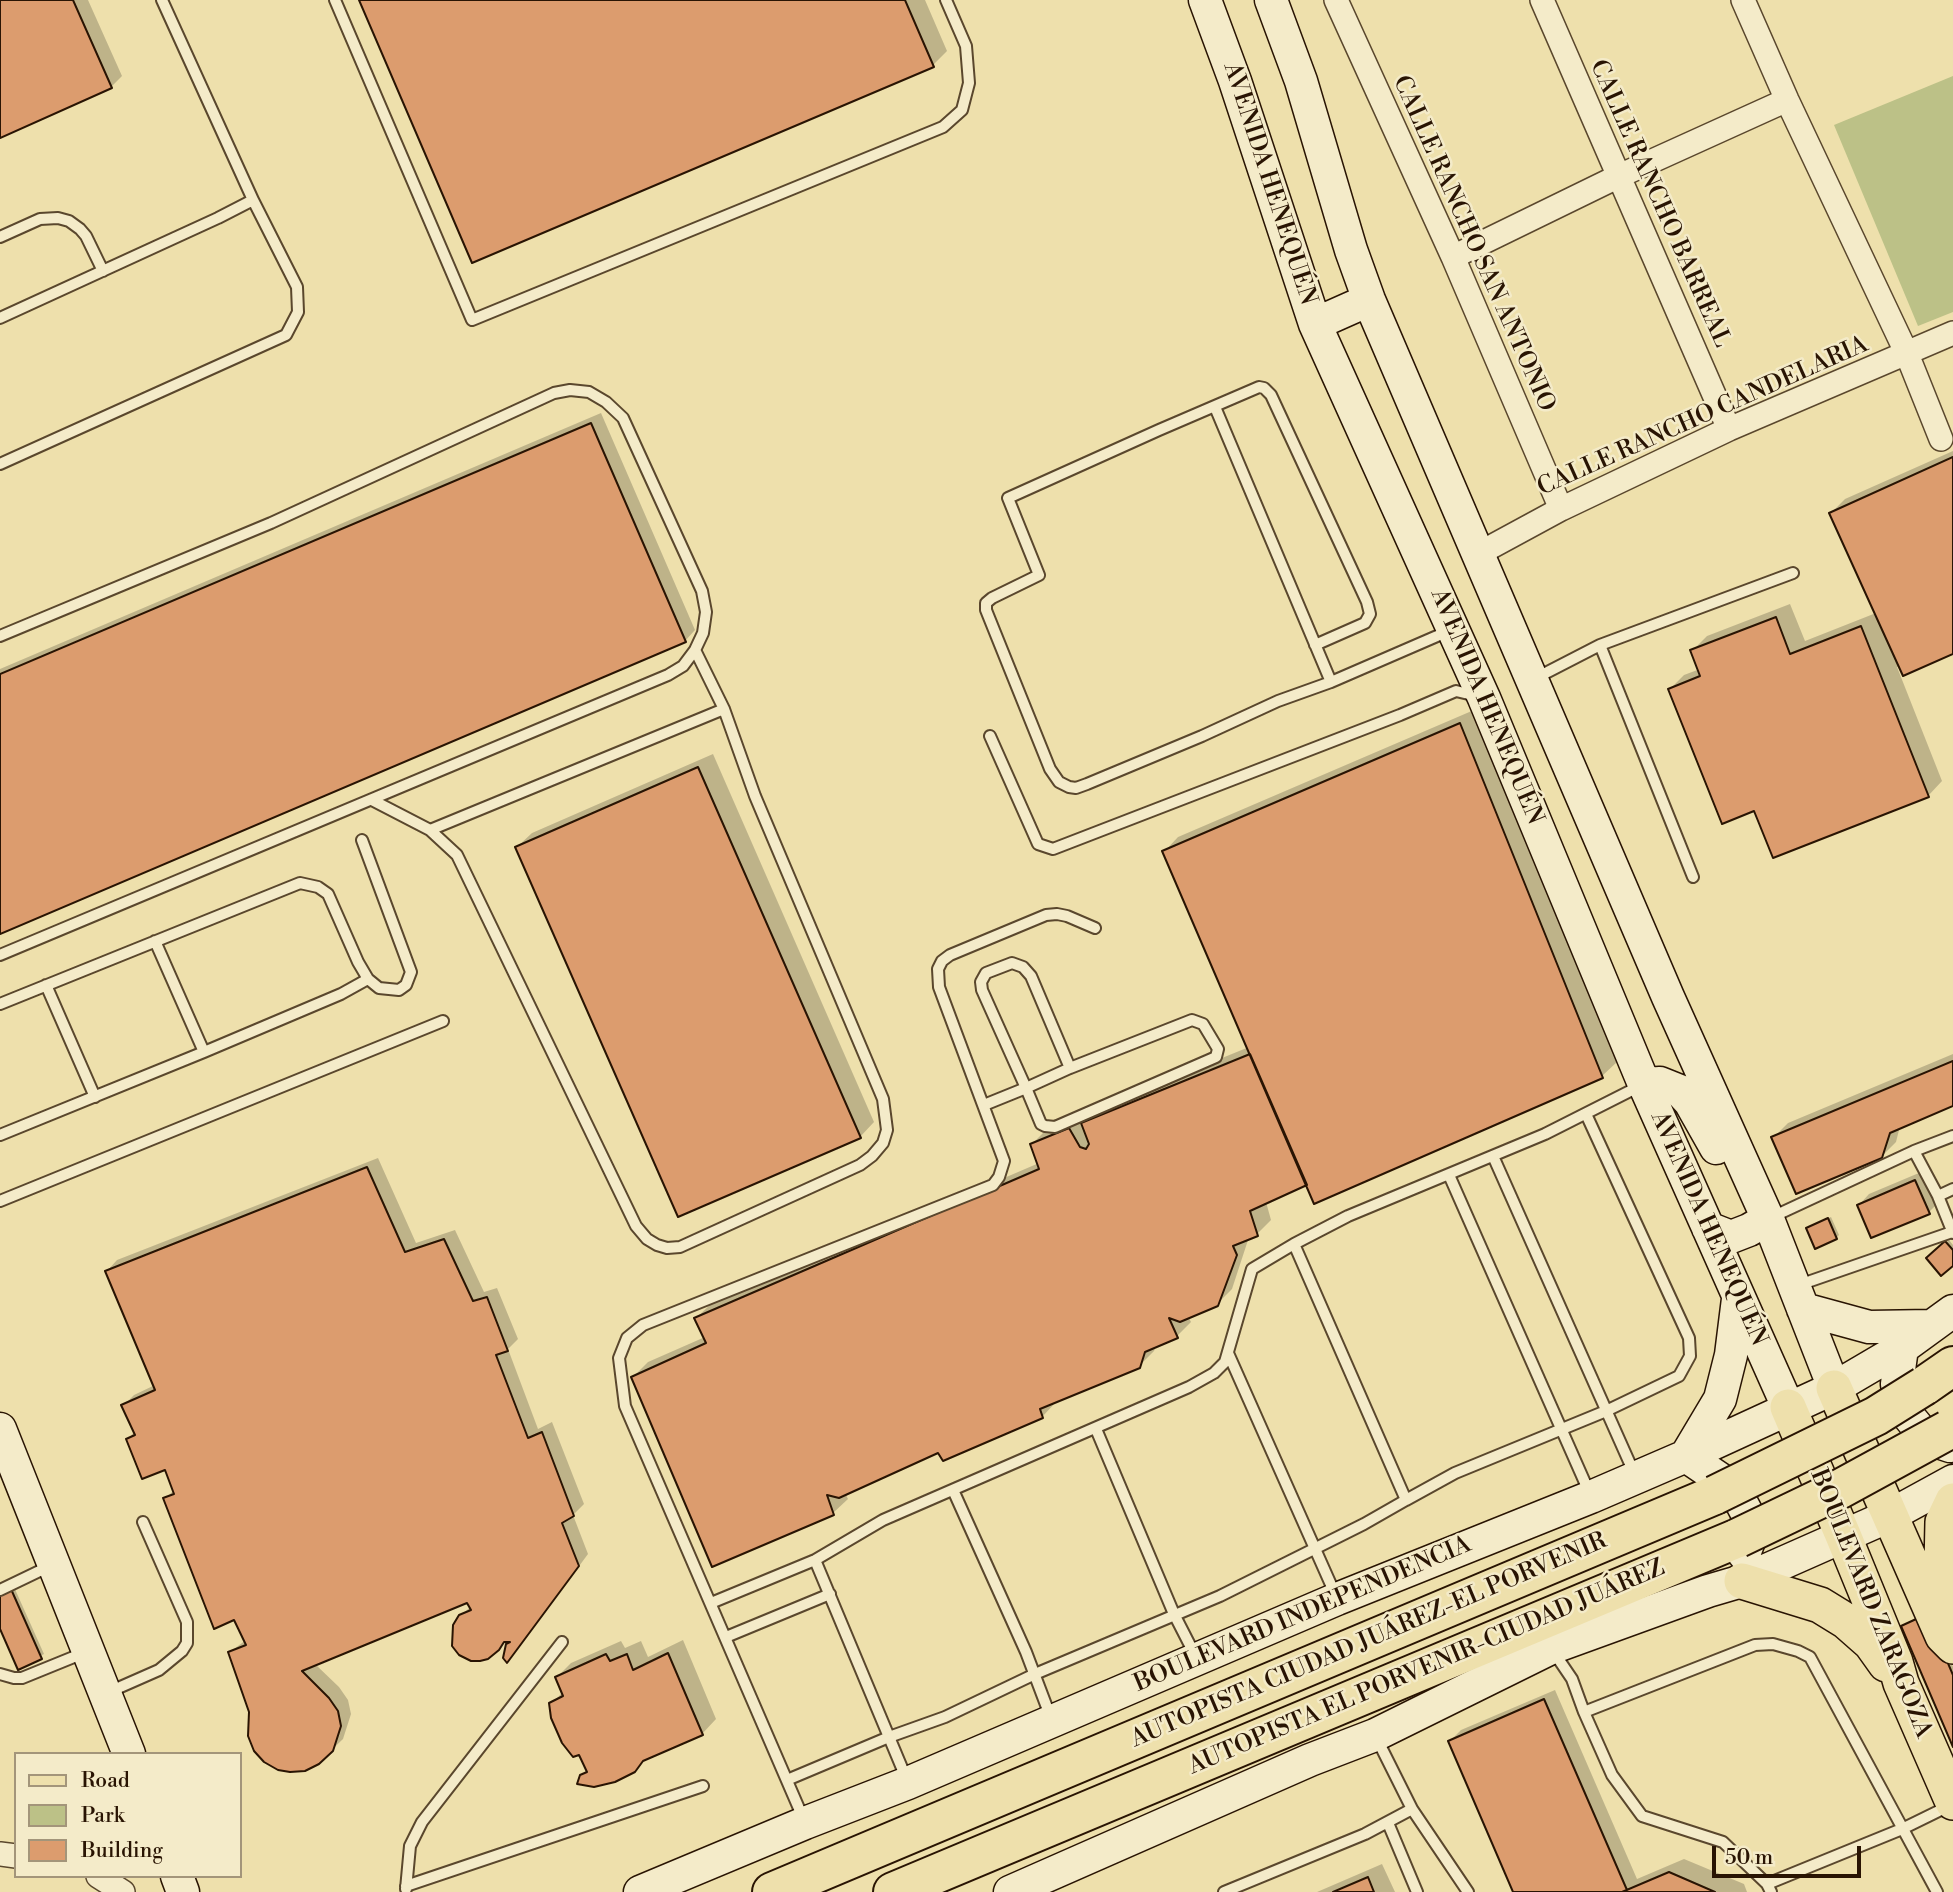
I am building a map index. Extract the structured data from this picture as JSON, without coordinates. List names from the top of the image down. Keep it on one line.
{"streets":{"highway":["AUTOPISTA CIUDAD JUÁREZ-EL PORVENIR","AUTOPISTA EL PORVENIR-CIUDAD JUÁREZ"],"main road":["AVENIDA HENEQUÉN","BOULEVARD ZARAGOZA","BOULEVARD INDEPENDENCIA"],"street":["CALLE RANCHO BARREAL","CALLE RANCHO SAN ANTONIO","CALLE RANCHO CANDELARIA"]},"crossings":[["AVENIDA HENEQUÉN","BOULEVARD ZARAGOZA"],["AVENIDA HENEQUÉN","BOULEVARD INDEPENDENCIA"],["CALLE RANCHO BARREAL","CALLE RANCHO CANDELARIA"],["CALLE RANCHO SAN ANTONIO","CALLE RANCHO CANDELARIA"],["BOULEVARD ZARAGOZA","BOULEVARD INDEPENDENCIA"]],"legend":["Road","Park","Building"],"scale_bar":"50 m"}
